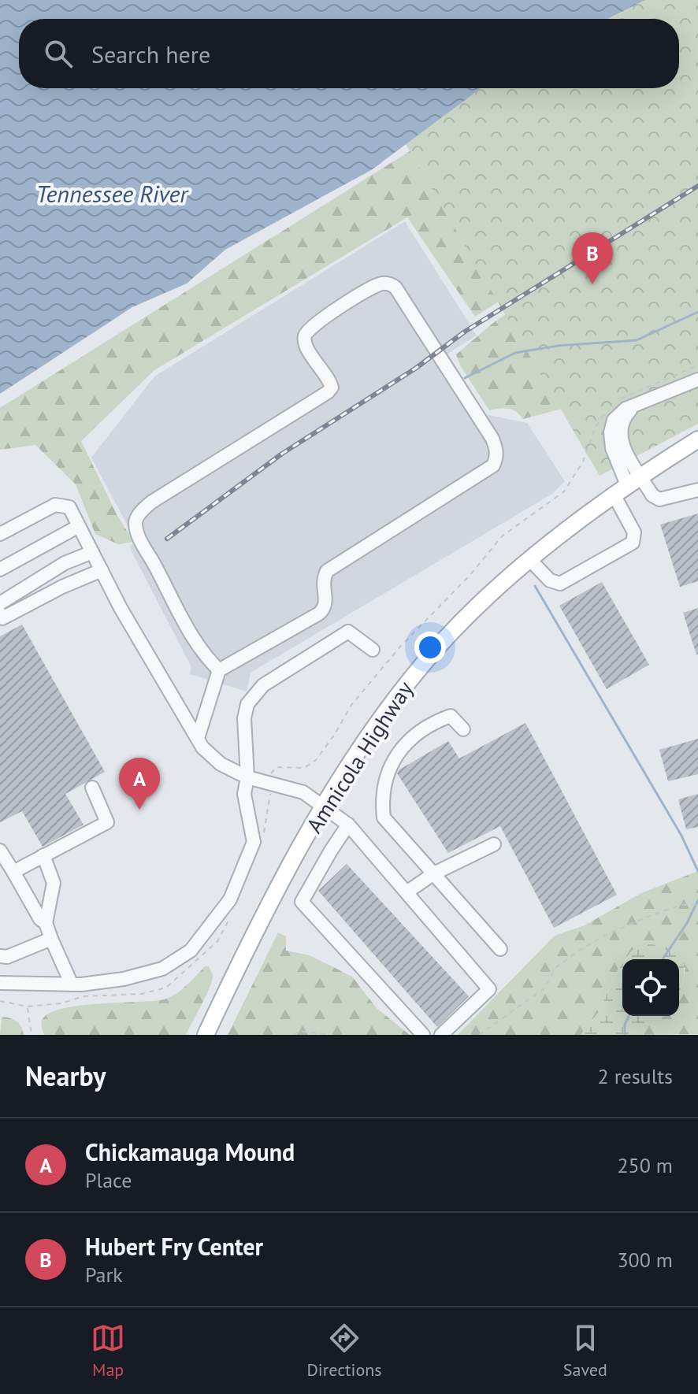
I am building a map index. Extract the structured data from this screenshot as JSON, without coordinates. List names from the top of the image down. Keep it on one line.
{"streets":{"main road":["Amnicola Highway"]},"water":["Tennessee River"],"page":{"search":"Search here","pins":["B","A"],"heading":["Nearby","2 results"],"list":[{"mark":"A","name":"Chickamauga Mound","note":"Place","value":"250 m"},{"mark":"B","name":"Hubert Fry Center","note":"Park","value":"300 m"}],"nav":["Map","Directions","Saved"]}}
